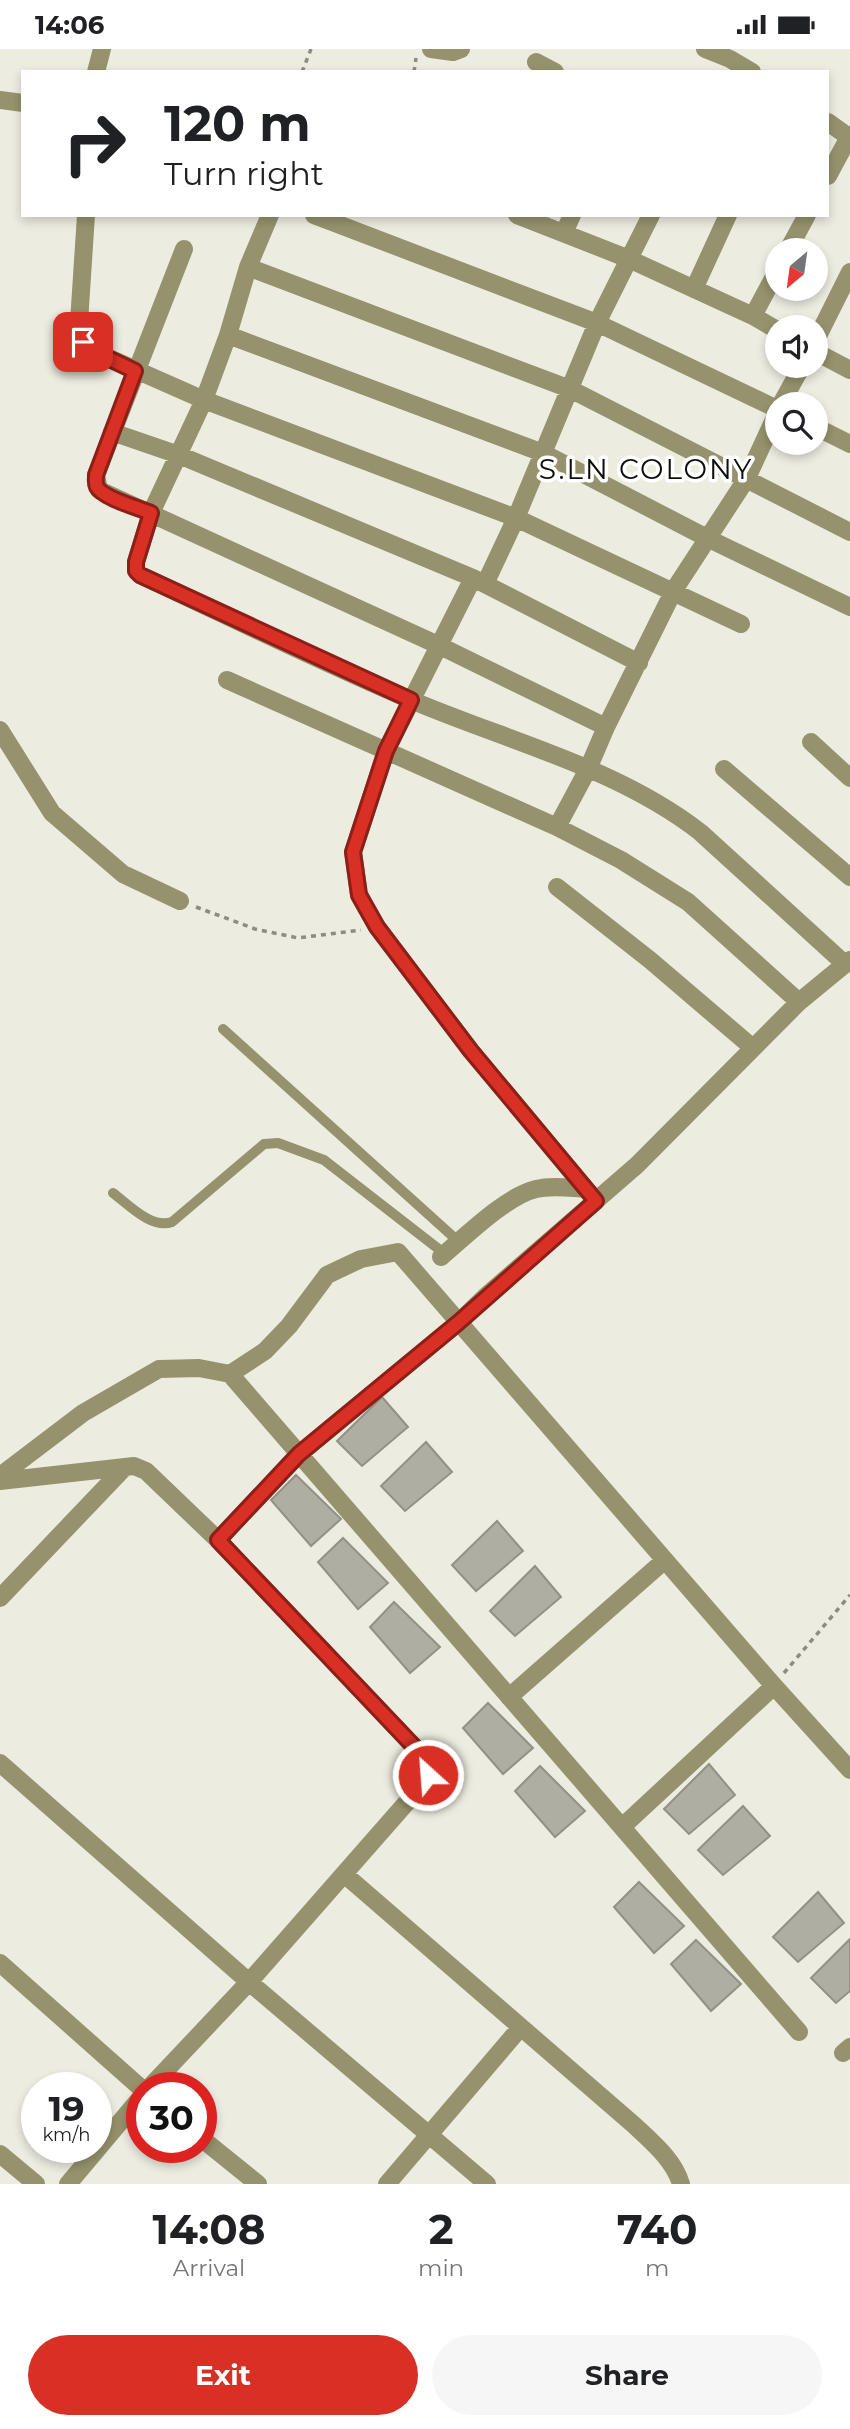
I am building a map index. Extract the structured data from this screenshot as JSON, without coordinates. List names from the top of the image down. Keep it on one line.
{"districts":["S.LN COLONY"],"north":"bottom left","page":{"status":"14:06","turn":["120 m","Turn right"],"speed":"19 km/h","limit":"30","eta":["14:08","Arrival","2","min","740","m"],"buttons":["Exit","Share"]}}
